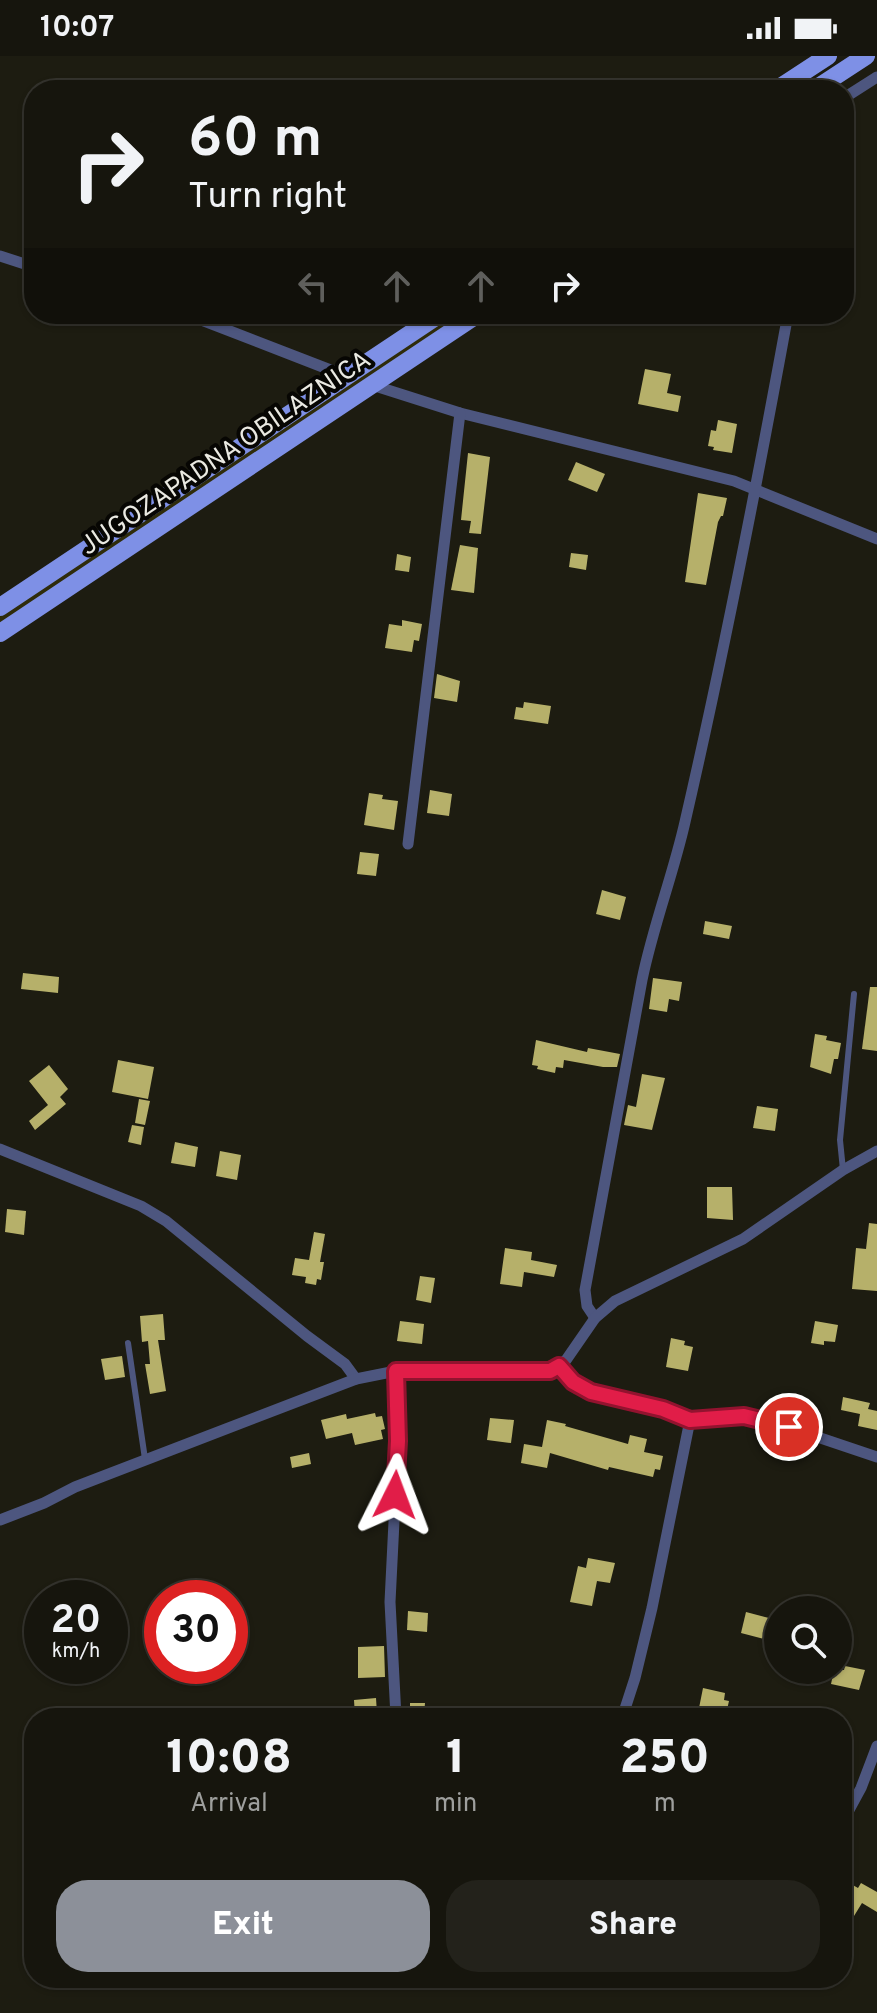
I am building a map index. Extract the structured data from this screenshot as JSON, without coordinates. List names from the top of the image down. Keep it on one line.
{"streets":{"main road":["JUGOZAPADNA OBILAZNICA"]},"page":{"status":"10:07","turn":["60 m","Turn right"],"speed":"20 km/h","limit":"30","eta":["10:08","Arrival","1","min","250","m"],"buttons":["Exit","Share"]}}
